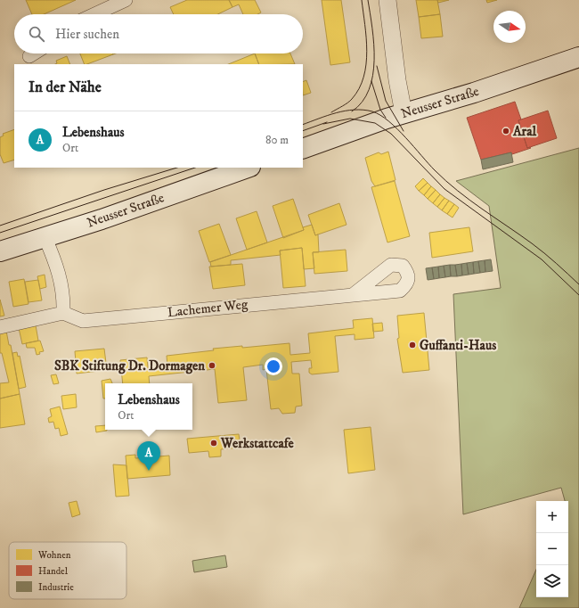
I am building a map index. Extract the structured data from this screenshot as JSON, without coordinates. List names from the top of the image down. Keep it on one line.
{"streets":{"main road":["Neusser Straße"],"street":["Lachemer Weg"]},"places":["Aral","Guffanti-Haus","SBK Stiftung Dr. Dormagen","Werkstattcafe"],"legend":["Wohnen","Handel","Industrie"],"north":"right","page":{"search":"Hier suchen","heading":"In der Nähe","list":[{"mark":"A","name":"Lebenshaus","note":"Ort","value":"80 m"}],"popup":["Lebenshaus","Ort"],"pins":"A","map_buttons":["+","−"]}}
